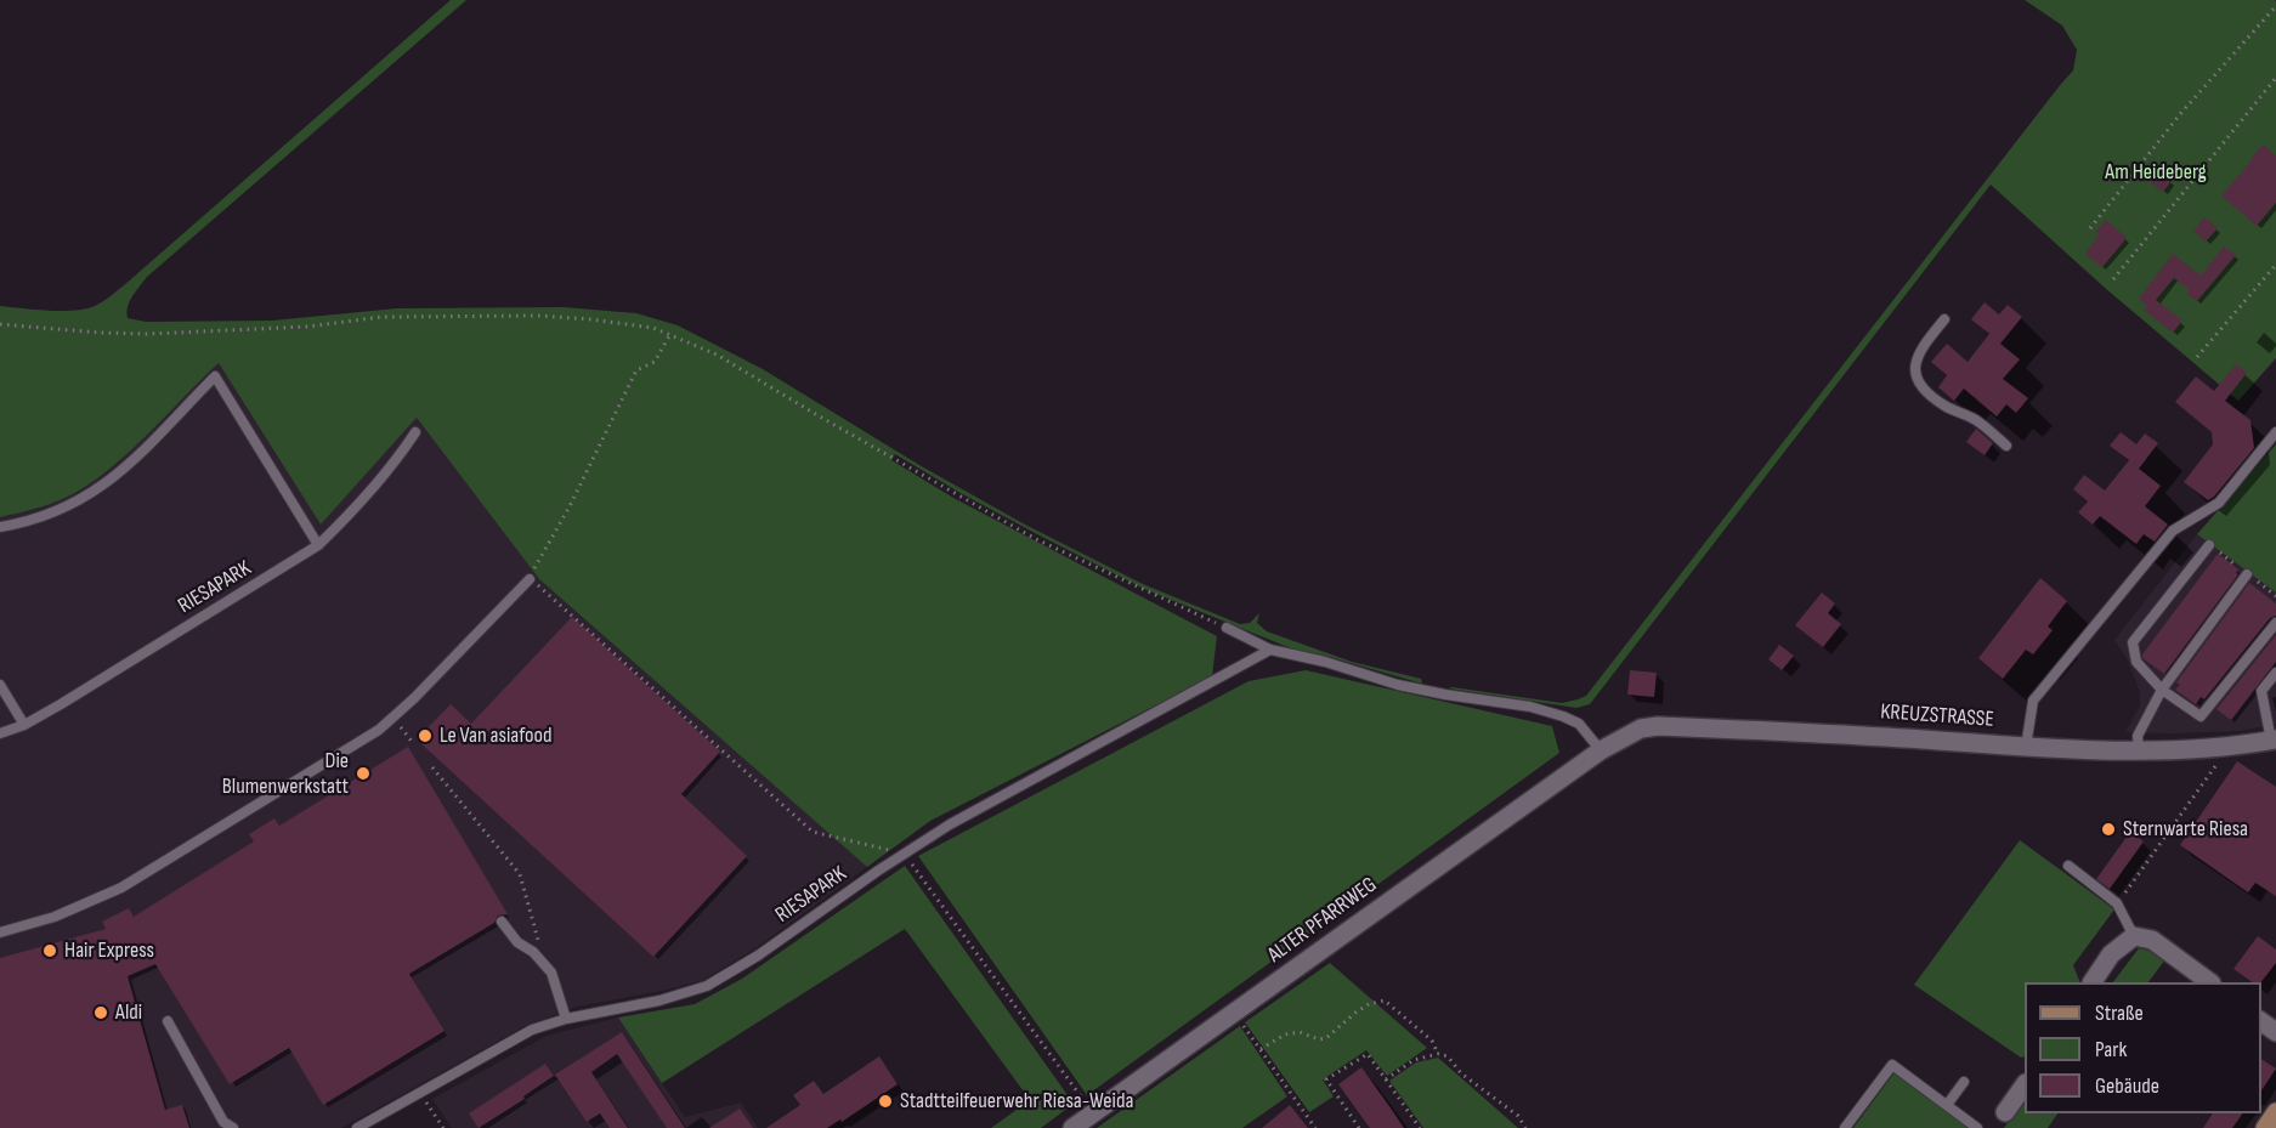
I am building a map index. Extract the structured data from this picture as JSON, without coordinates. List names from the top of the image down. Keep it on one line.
{"streets":{"street":["KREUZSTRASSE","ALTER PFARRWEG"],"lane":["RIESAPARK"]},"crossings":[["KREUZSTRASSE","ALTER PFARRWEG"]],"parks":["Am Heideberg"],"places":["Le Van asiafood","Die Blumenwerkstatt","Sternwarte Riesa","Hair Express","Aldi","Stadtteilfeuerwehr Riesa-Weida"],"legend":["Straße","Park","Gebäude"]}
